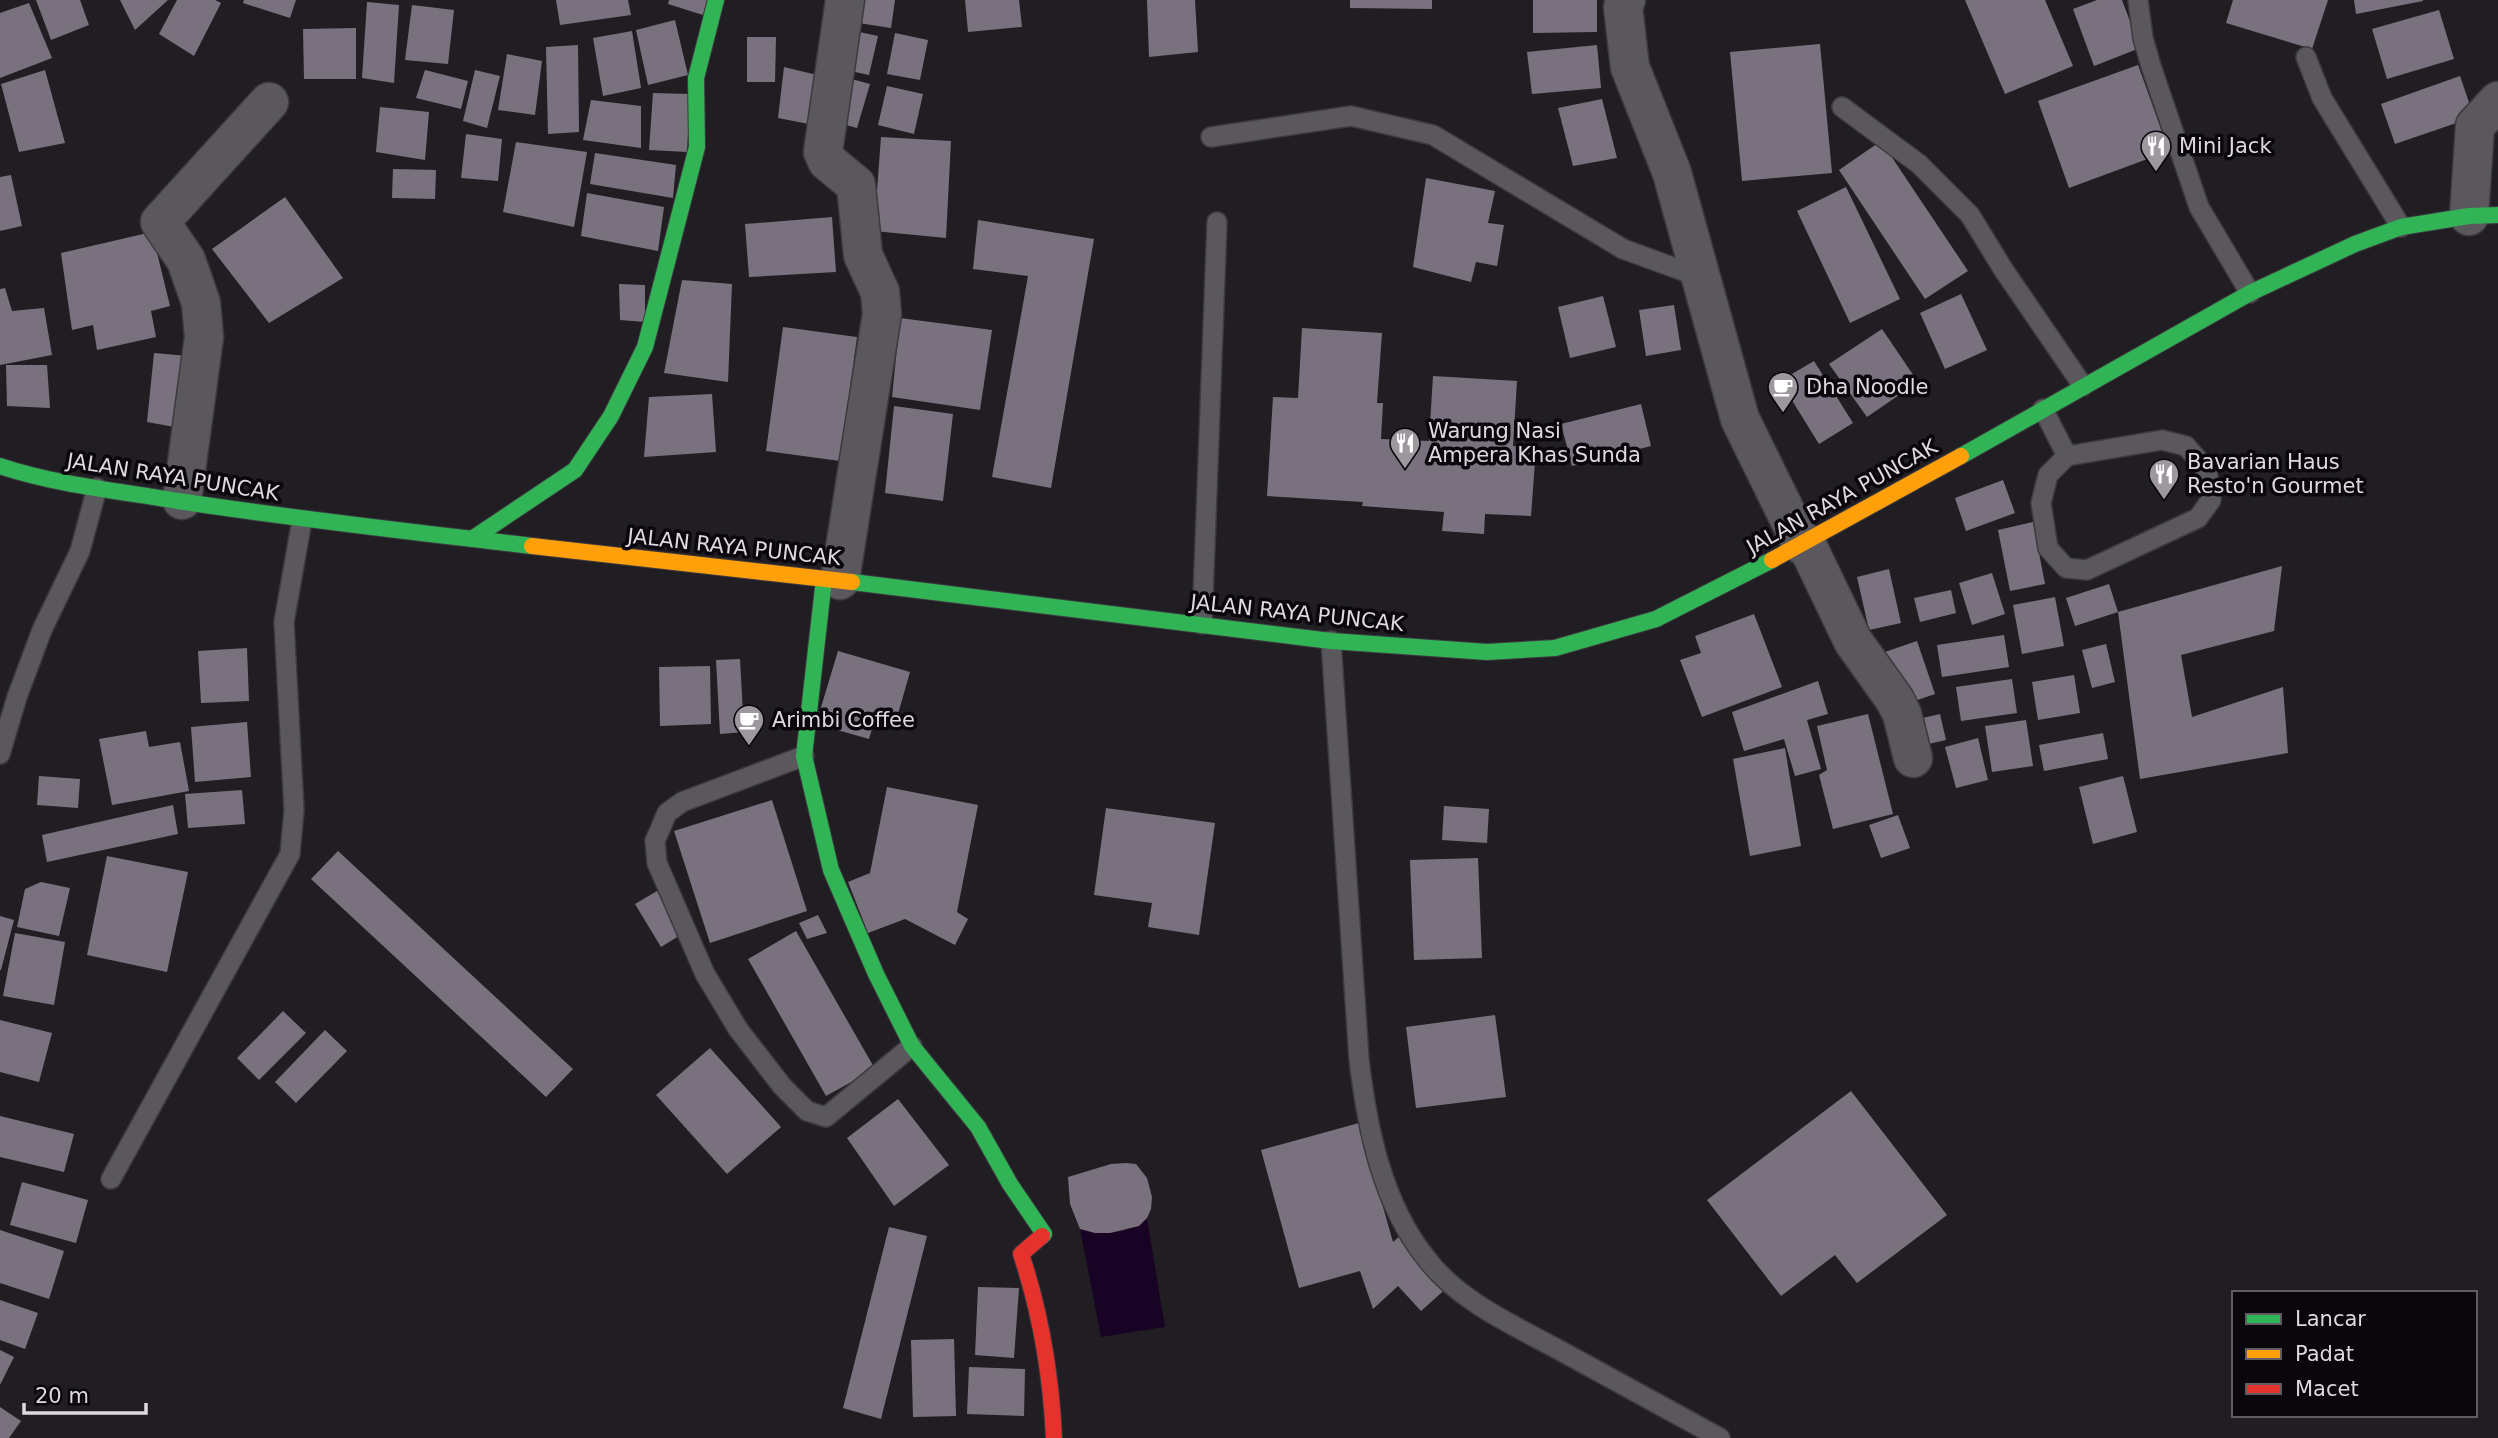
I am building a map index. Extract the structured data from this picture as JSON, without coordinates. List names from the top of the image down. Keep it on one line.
{"streets":{"main road":["JALAN RAYA PUNCAK"]},"places":{"restaurant":["Mini Jack","Warung Nasi Ampera Khas Sunda","Bavarian Haus Resto'n Gourmet"],"cafe":["Dha Noodle","Arimbi Coffee"]},"legend":["Lancar","Padat","Macet"],"scale_bar":"20 m"}
